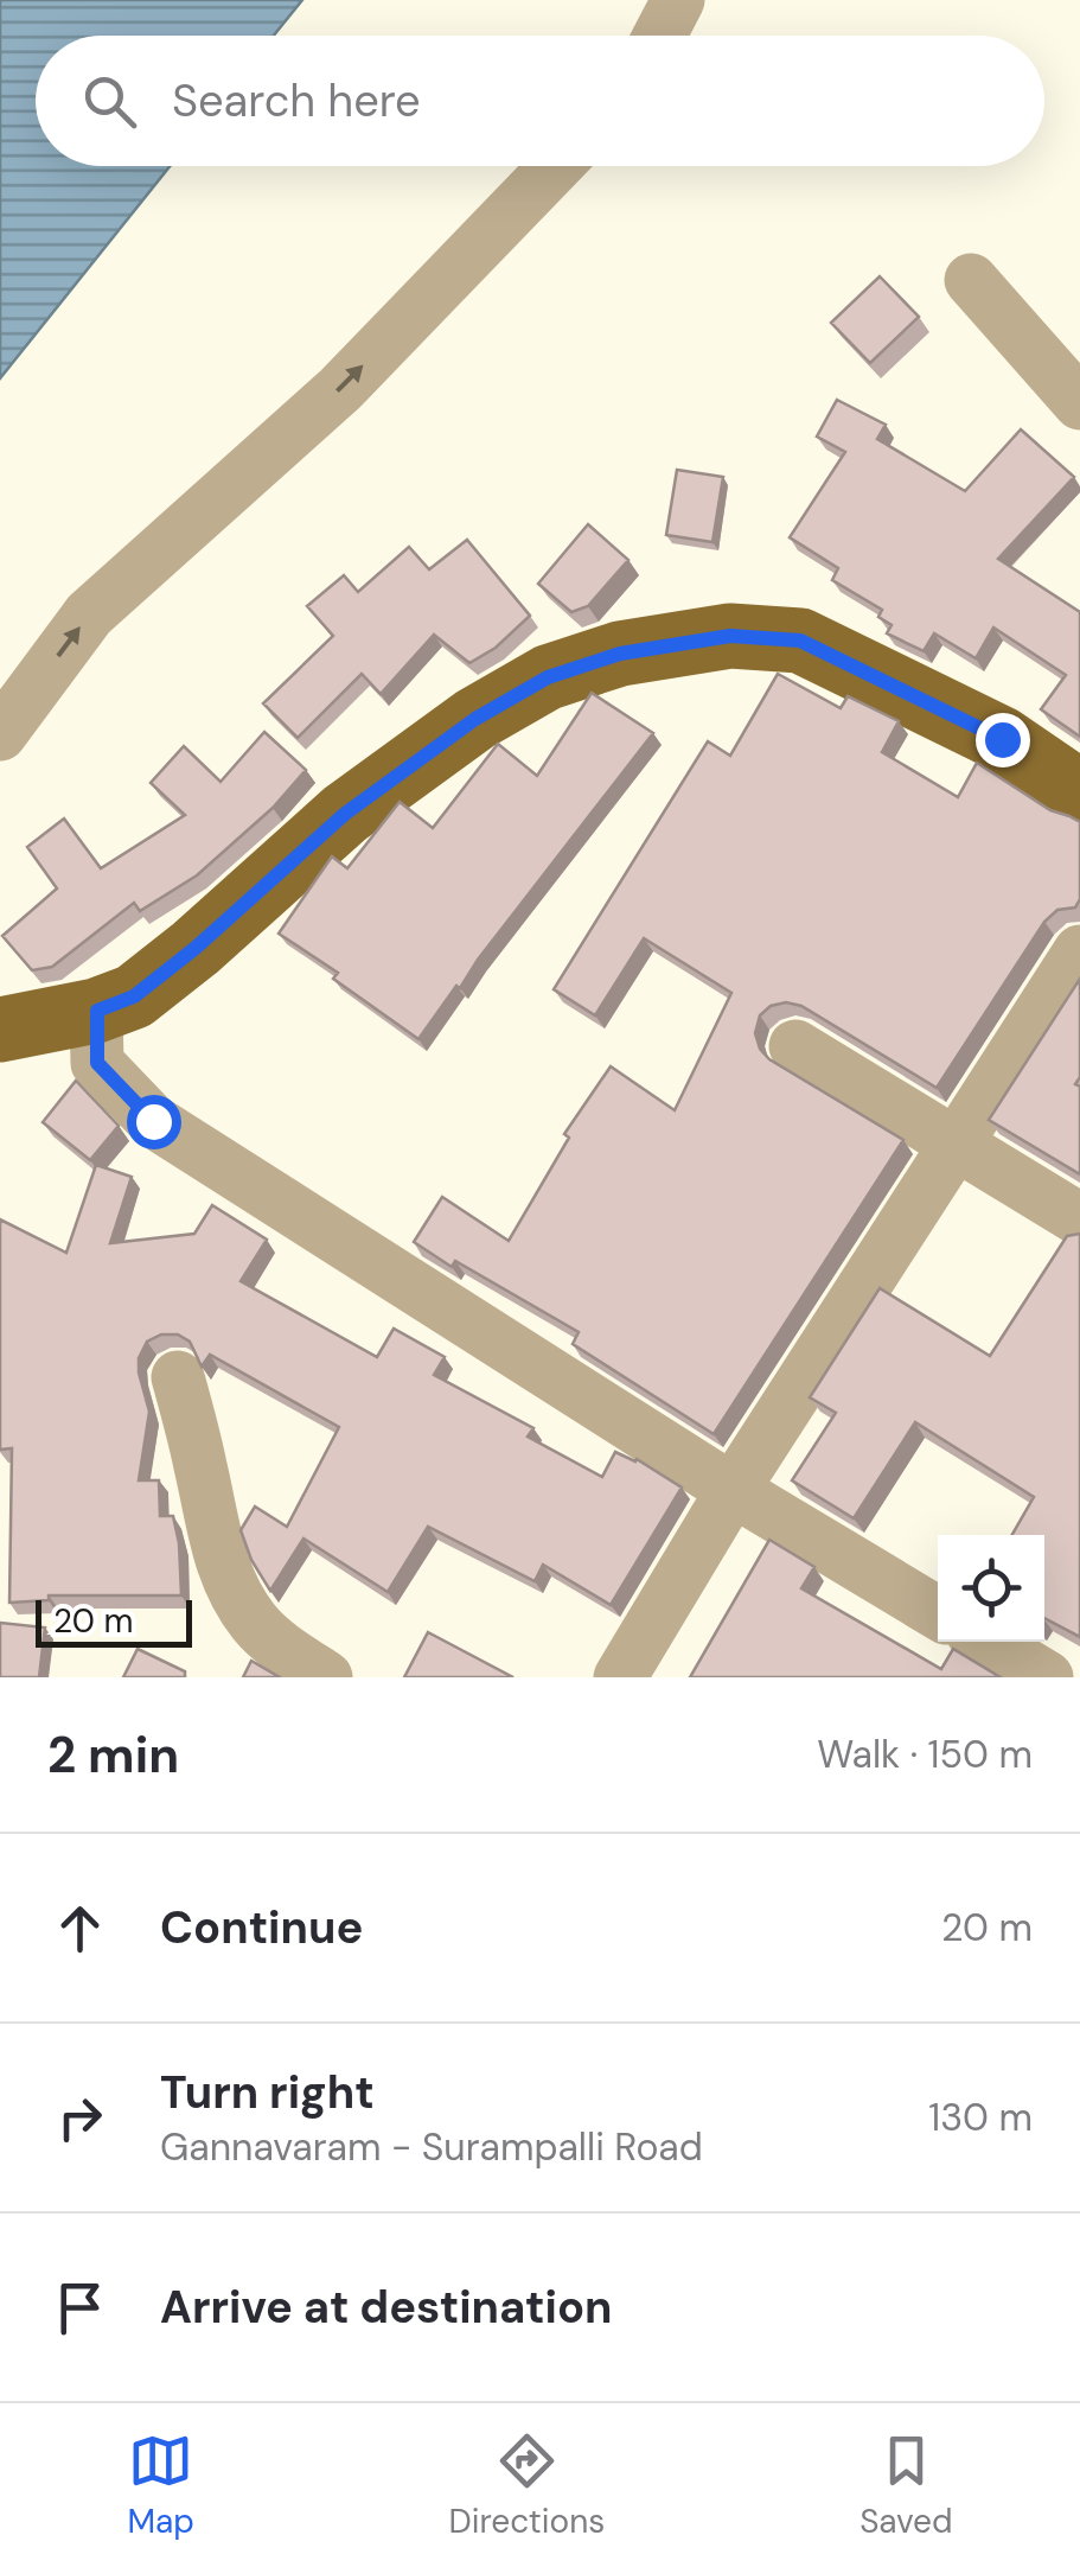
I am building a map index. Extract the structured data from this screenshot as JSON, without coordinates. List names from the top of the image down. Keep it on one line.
{"scale_bar":"20 m","page":{"search":"Search here","scale":"20 m","heading":["2 min","Walk · 150 m"],"list":[["Continue","20 m"],["Turn right","Gannavaram - Surampalli Road","130 m"],"Arrive at destination"],"nav":["Map","Directions","Saved"]}}
